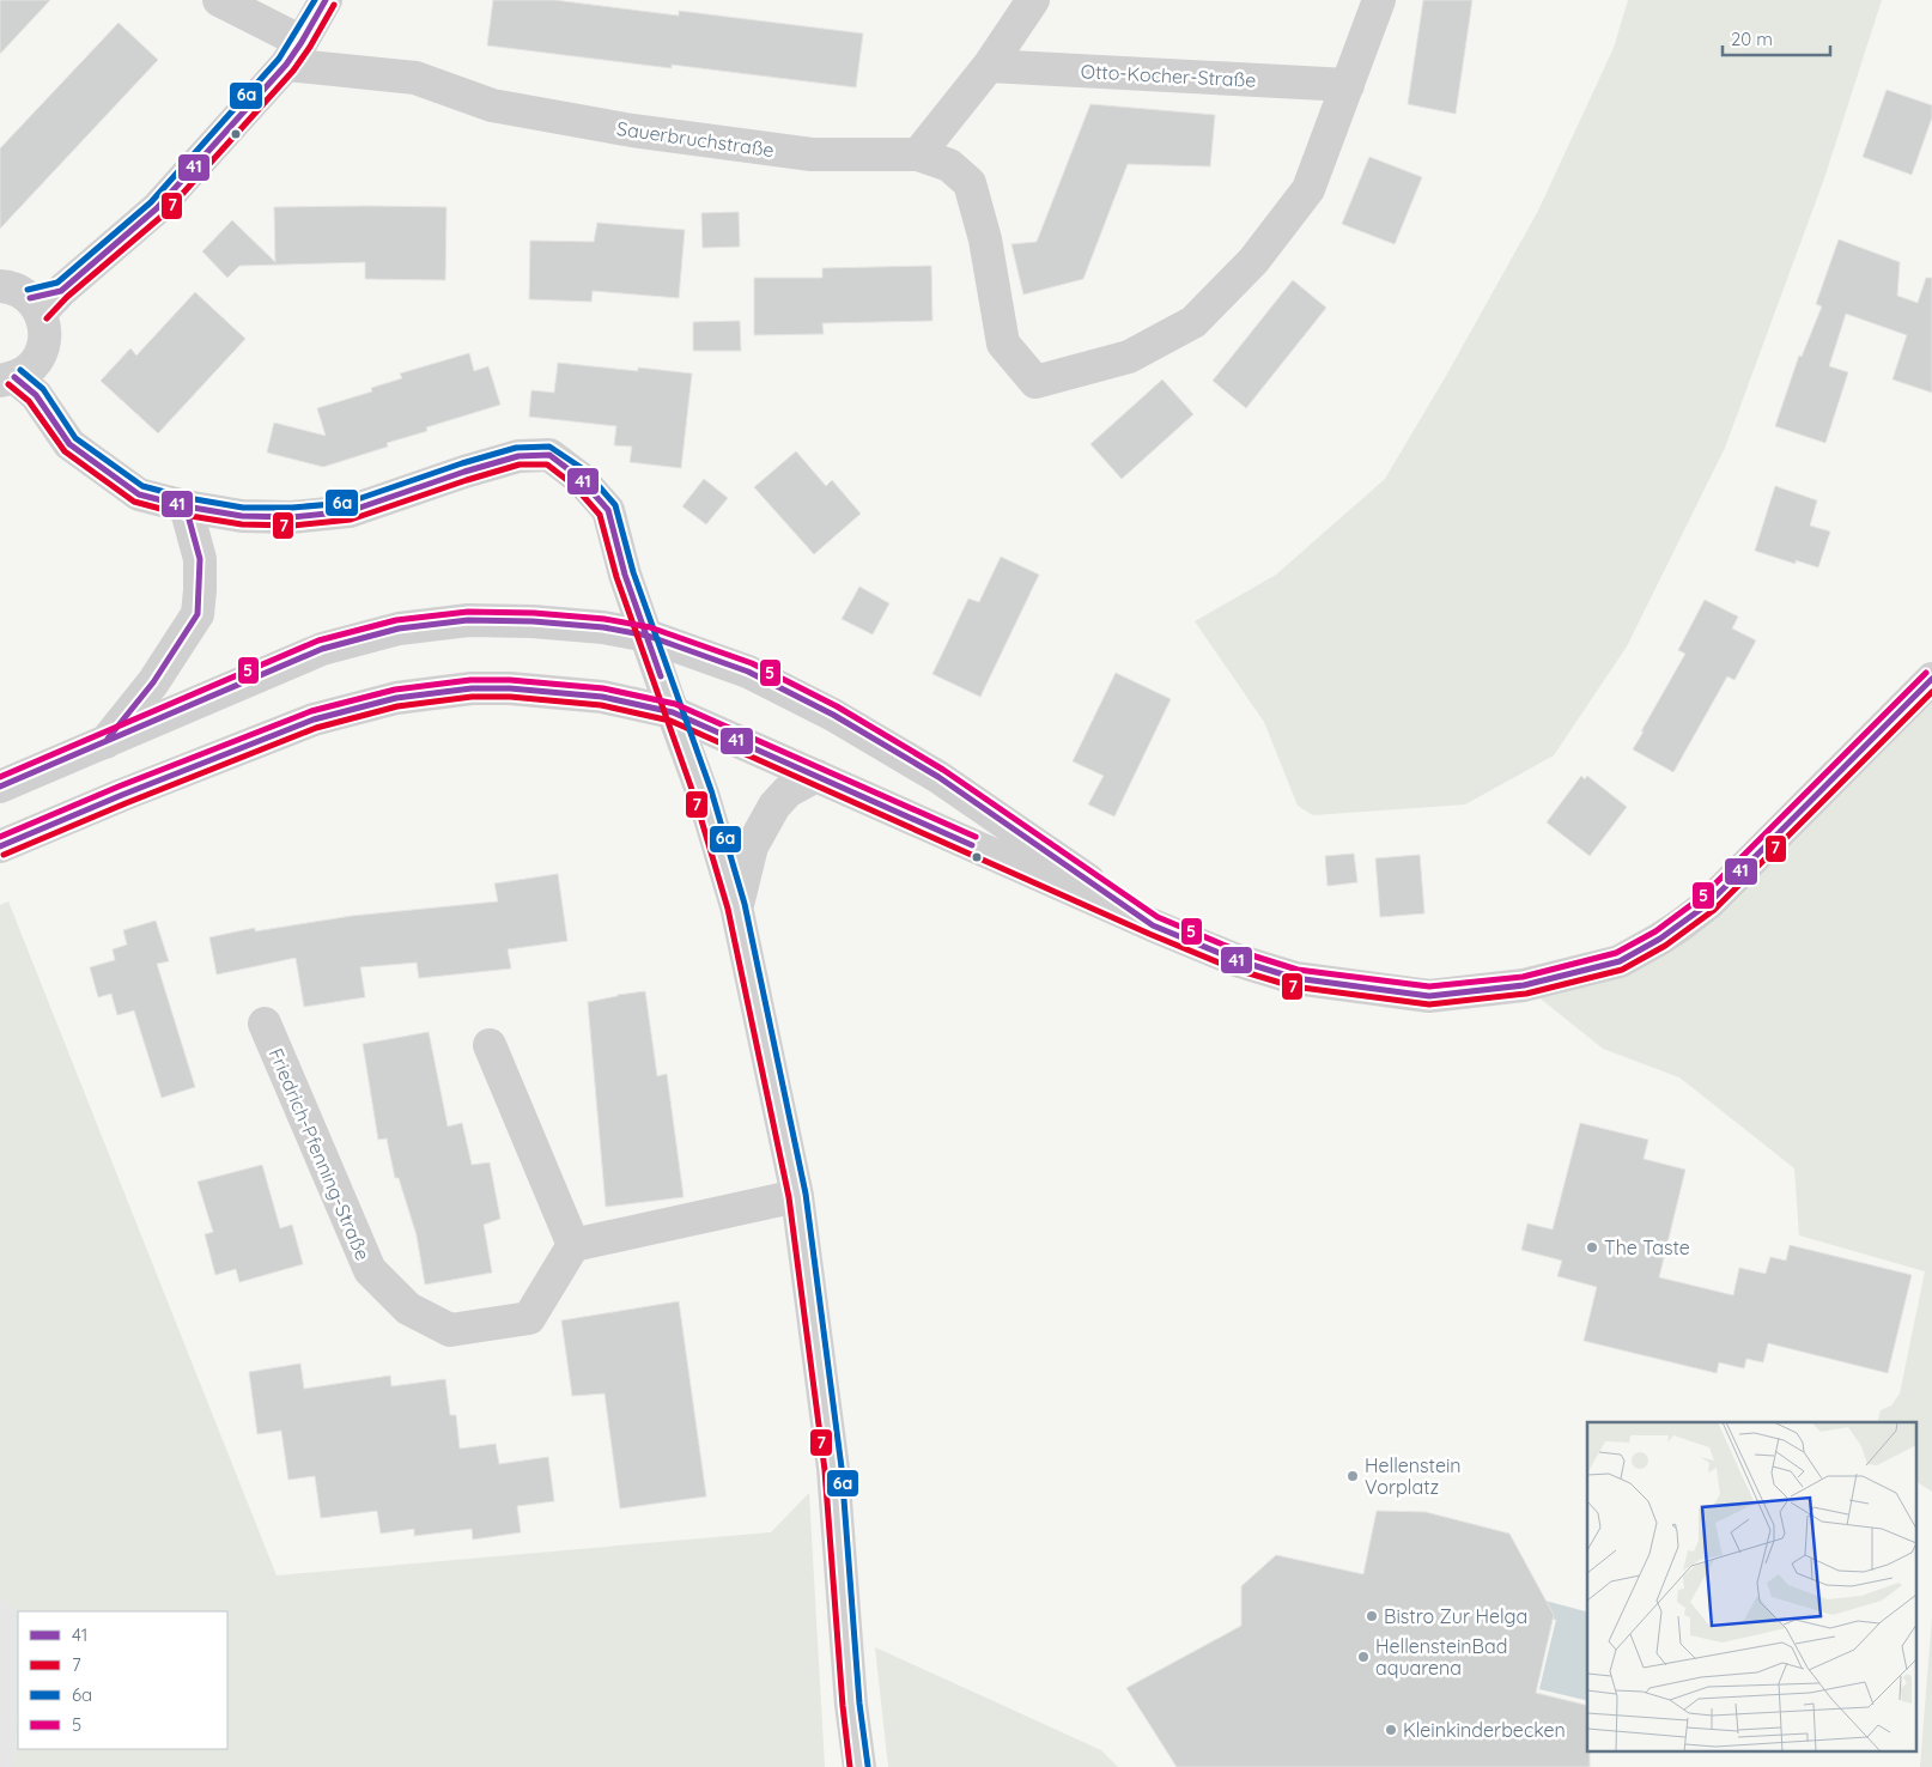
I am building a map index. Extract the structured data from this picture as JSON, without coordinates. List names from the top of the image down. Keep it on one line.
{"streets":{"street":["Otto-Kocher-Straße","Sauerbruchstraße","Friedrich-Pfenning-Straße"]},"places":["The Taste","Hellenstein Vorplatz","Bistro Zur Helga","HellensteinBad aquarena","Kleinkinderbecken"],"lines":["transit line 41","transit line 6a","transit line 7","transit line 5"],"legend":["41","7","6a","5"],"scale_bar":"20 m"}
